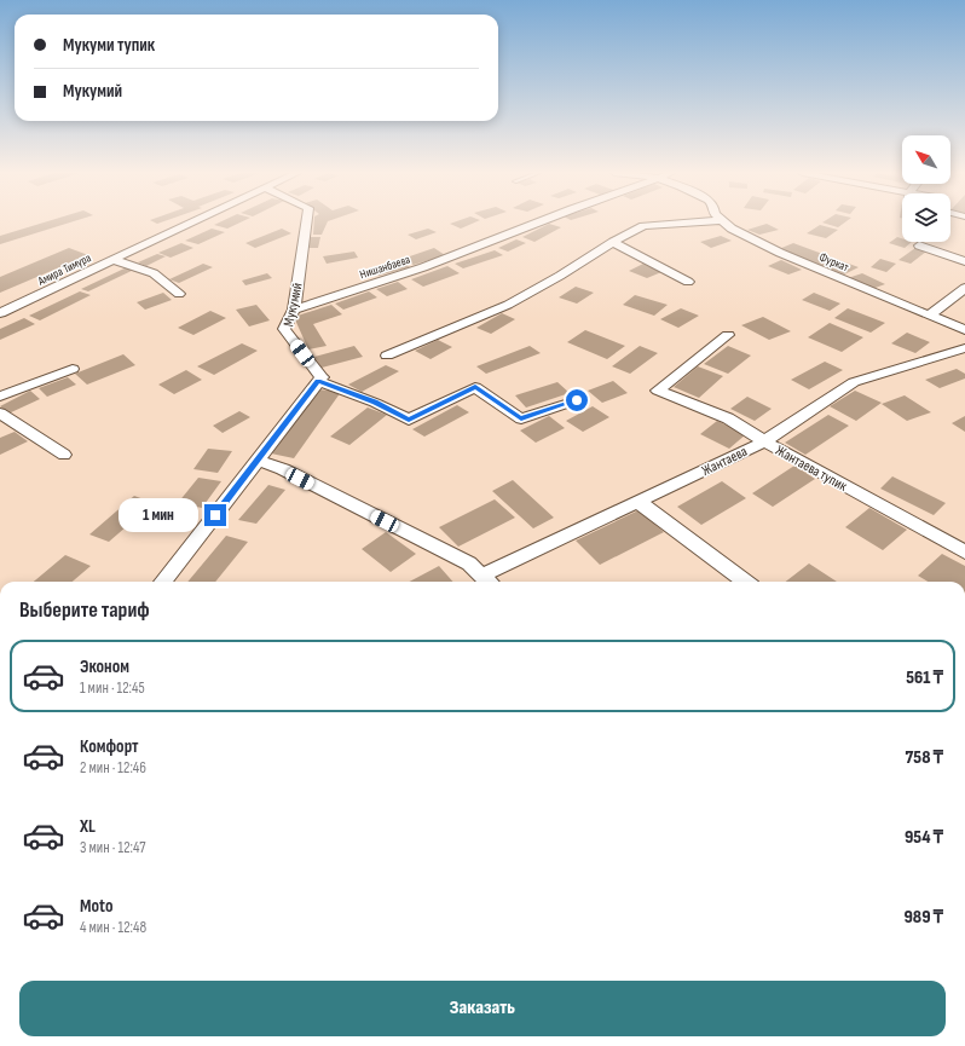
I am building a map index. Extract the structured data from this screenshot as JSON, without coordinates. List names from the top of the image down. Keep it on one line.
{"streets":{"street":["Фуркат","Нишанбаева","Амира Тимура","Мукумий","Жантаева","Жантаева тупик"]},"crossings":[["Нишанбаева","Мукумий"],["Жантаева","Жантаева тупик"]],"north":"top left","page":{"banner":["Мукуми тупик","Мукумий"],"bubble":"1 мин","heading":"Выберите тариф","list":[{"name":"Эконом","note":"1 мин · 12:45","value":"561 ₸"},{"name":"Комфорт","note":"2 мин · 12:46","value":"758 ₸"},{"name":"XL","note":"3 мин · 12:47","value":"954 ₸"},{"name":"Moto","note":"4 мин · 12:48","value":"989 ₸"}],"buttons":"Заказать"}}
